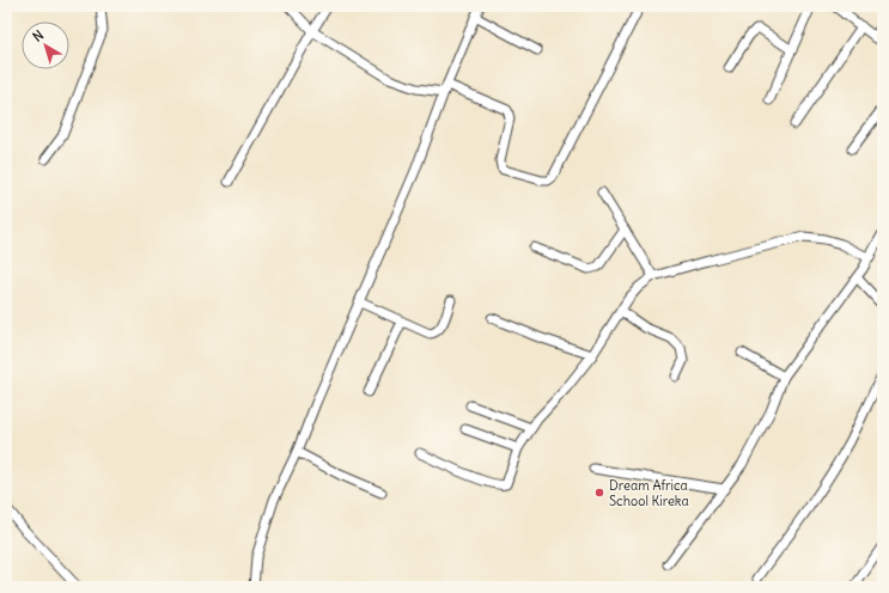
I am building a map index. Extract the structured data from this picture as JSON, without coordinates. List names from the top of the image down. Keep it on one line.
{"places":["Dream Africa School Kireka"],"north":"top left"}
